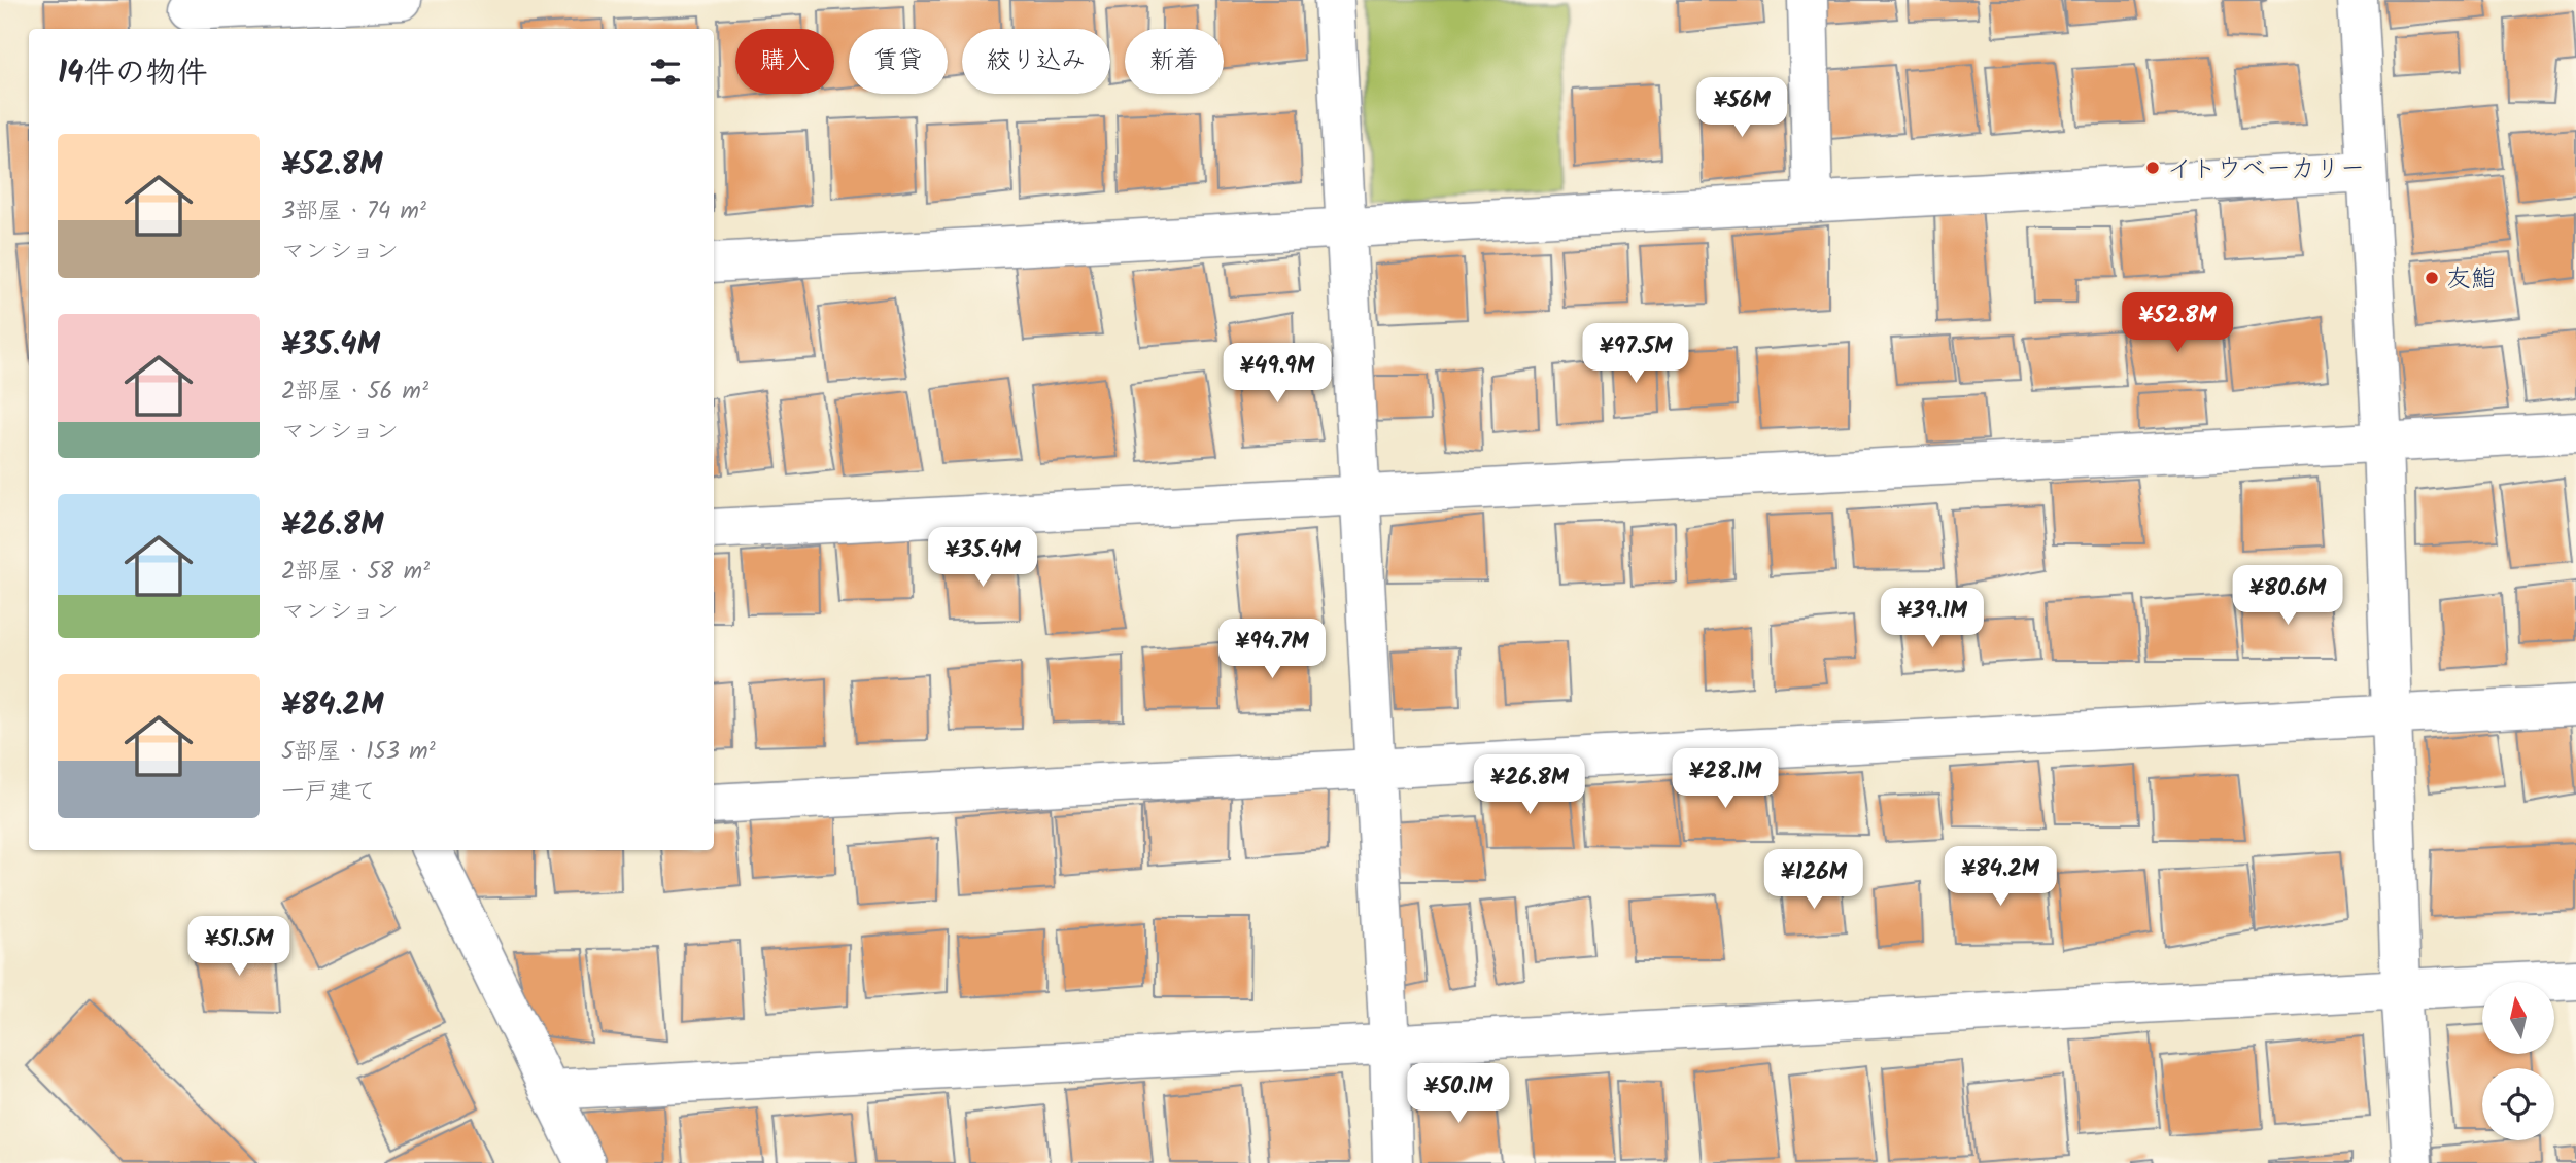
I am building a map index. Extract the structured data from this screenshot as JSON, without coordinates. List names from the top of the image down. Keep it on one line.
{"places":["イトウベーカリー","友鮨"],"north":"top","page":{"chip":["購入","賃貸","絞り込み","新着"],"heading":"14件の物件","price":["¥56M","¥52.8M","¥97.5M","¥49.9M","¥35.4M","¥80.6M","¥39.1M","¥94.7M","¥28.1M","¥26.8M","¥84.2M","¥126M","¥51.5M","¥50.1M"],"list":[{"name":"¥52.8M","note":"3部屋 · 74 m² · マンション"},{"name":"¥35.4M","note":"2部屋 · 56 m² · マンション"},{"name":"¥26.8M","note":"2部屋 · 58 m² · マンション"},{"name":"¥84.2M","note":"5部屋 · 153 m² · 一戸建て"}]}}
